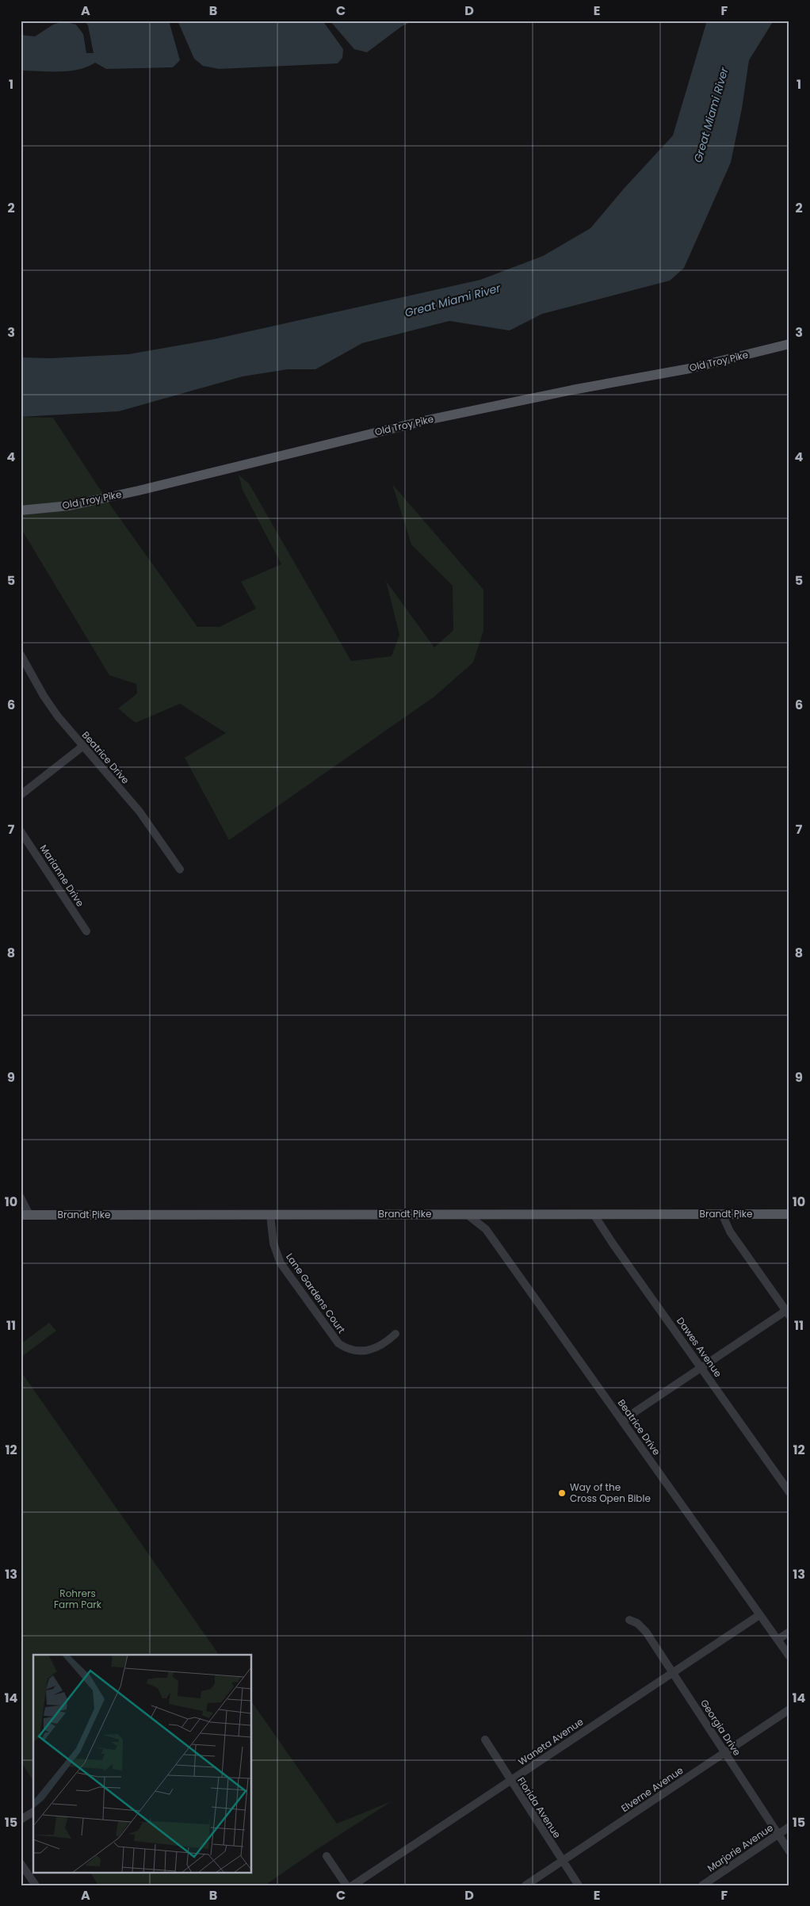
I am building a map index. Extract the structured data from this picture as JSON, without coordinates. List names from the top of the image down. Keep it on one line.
{"streets":{"main road":["Old Troy Pike","Brandt Pike"],"street":["Beatrice Drive","Marianne Drive","Lane Gardens Court","Dawes Avenue","Georgia Drive","Waneta Avenue","Elverne Avenue","Florida Avenue","Marjorie Avenue"]},"crossings":[["Beatrice Drive","Brandt Pike"],["Beatrice Drive","Waneta Avenue"],["Brandt Pike","Lane Gardens Court"],["Brandt Pike","Dawes Avenue"],["Georgia Drive","Waneta Avenue"],["Georgia Drive","Elverne Avenue"],["Georgia Drive","Marjorie Avenue"],["Waneta Avenue","Florida Avenue"],["Elverne Avenue","Florida Avenue"]],"water":["Great Miami River"],"parks":["Rohrers Farm Park"],"places":["Way of the Cross Open Bible"],"grid":{"columns":["A","B","C","D","E","F"],"rows":["1","2","3","4","5","6","7","8","9","10","11","12","13","14","15"]}}
